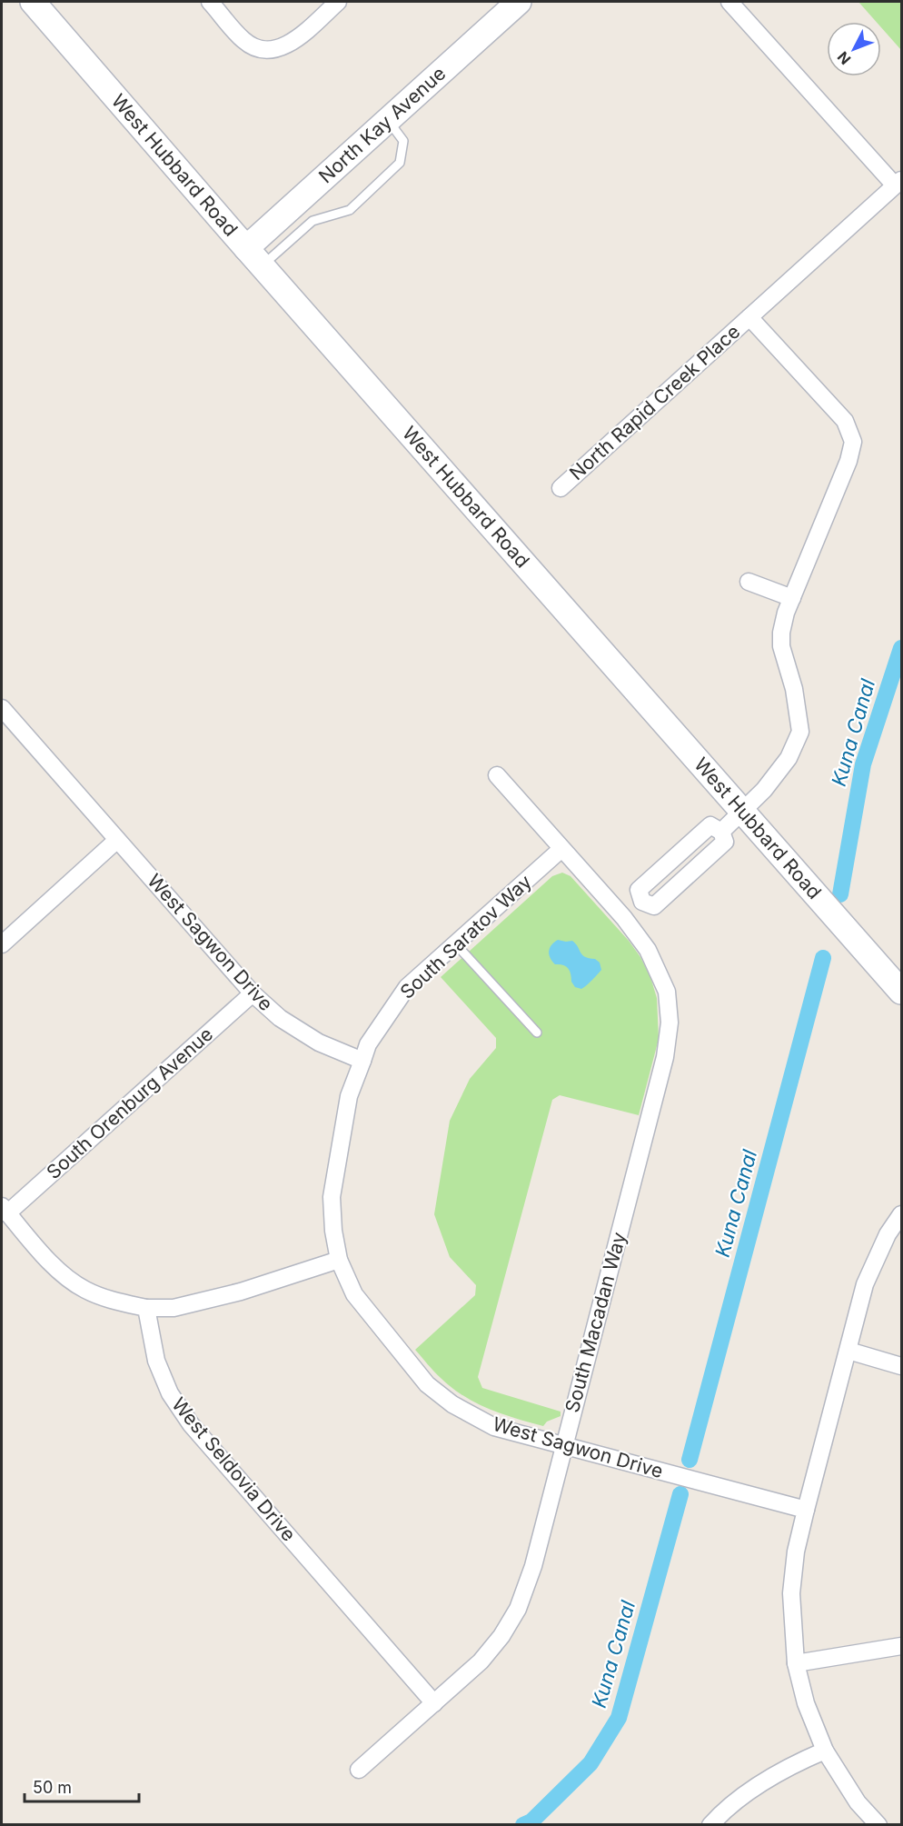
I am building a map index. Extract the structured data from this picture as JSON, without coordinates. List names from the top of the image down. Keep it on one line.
{"streets":{"street":["North Kay Avenue","West Hubbard Road","North Rapid Creek Place","South Saratov Way","West Sagwon Drive","South Orenburg Avenue","South Macadan Way","West Seldovia Drive"]},"crossings":[["North Kay Avenue","West Hubbard Road"],["South Saratov Way","West Sagwon Drive"],["South Saratov Way","South Macadan Way"],["West Sagwon Drive","South Orenburg Avenue"],["West Sagwon Drive","South Macadan Way"],["South Macadan Way","West Seldovia Drive"]],"water":["Kuna Canal"],"scale_bar":"50 m","north":"bottom left"}
